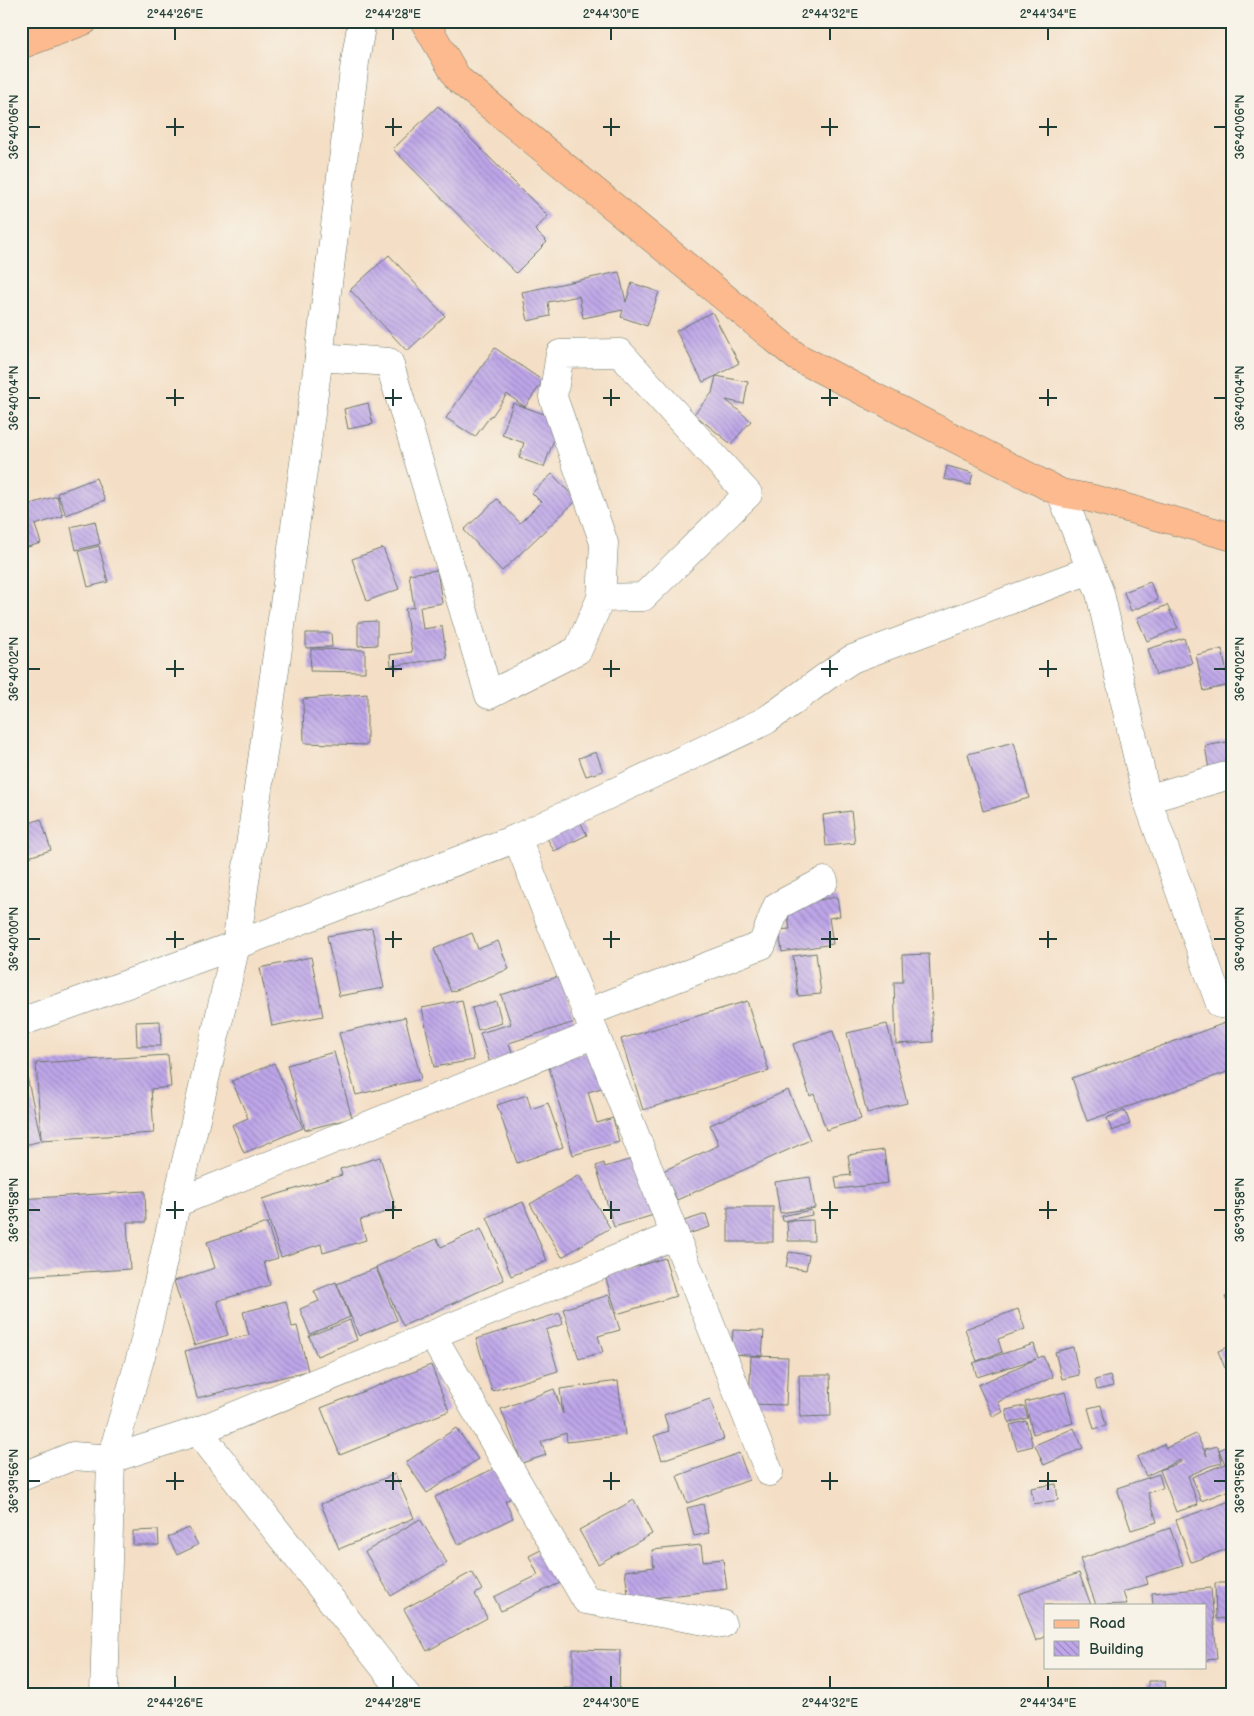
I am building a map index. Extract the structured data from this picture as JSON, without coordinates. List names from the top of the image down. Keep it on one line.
{"legend":["Road","Building"],"coordinates":["2°44'26\"E","2°44'28\"E","2°44'30\"E","2°44'32\"E","2°44'34\"E","36°40'06\"N","36°40'04\"N","36°40'02\"N","36°40'00\"N","36°39'58\"N","36°39'56\"N"]}
